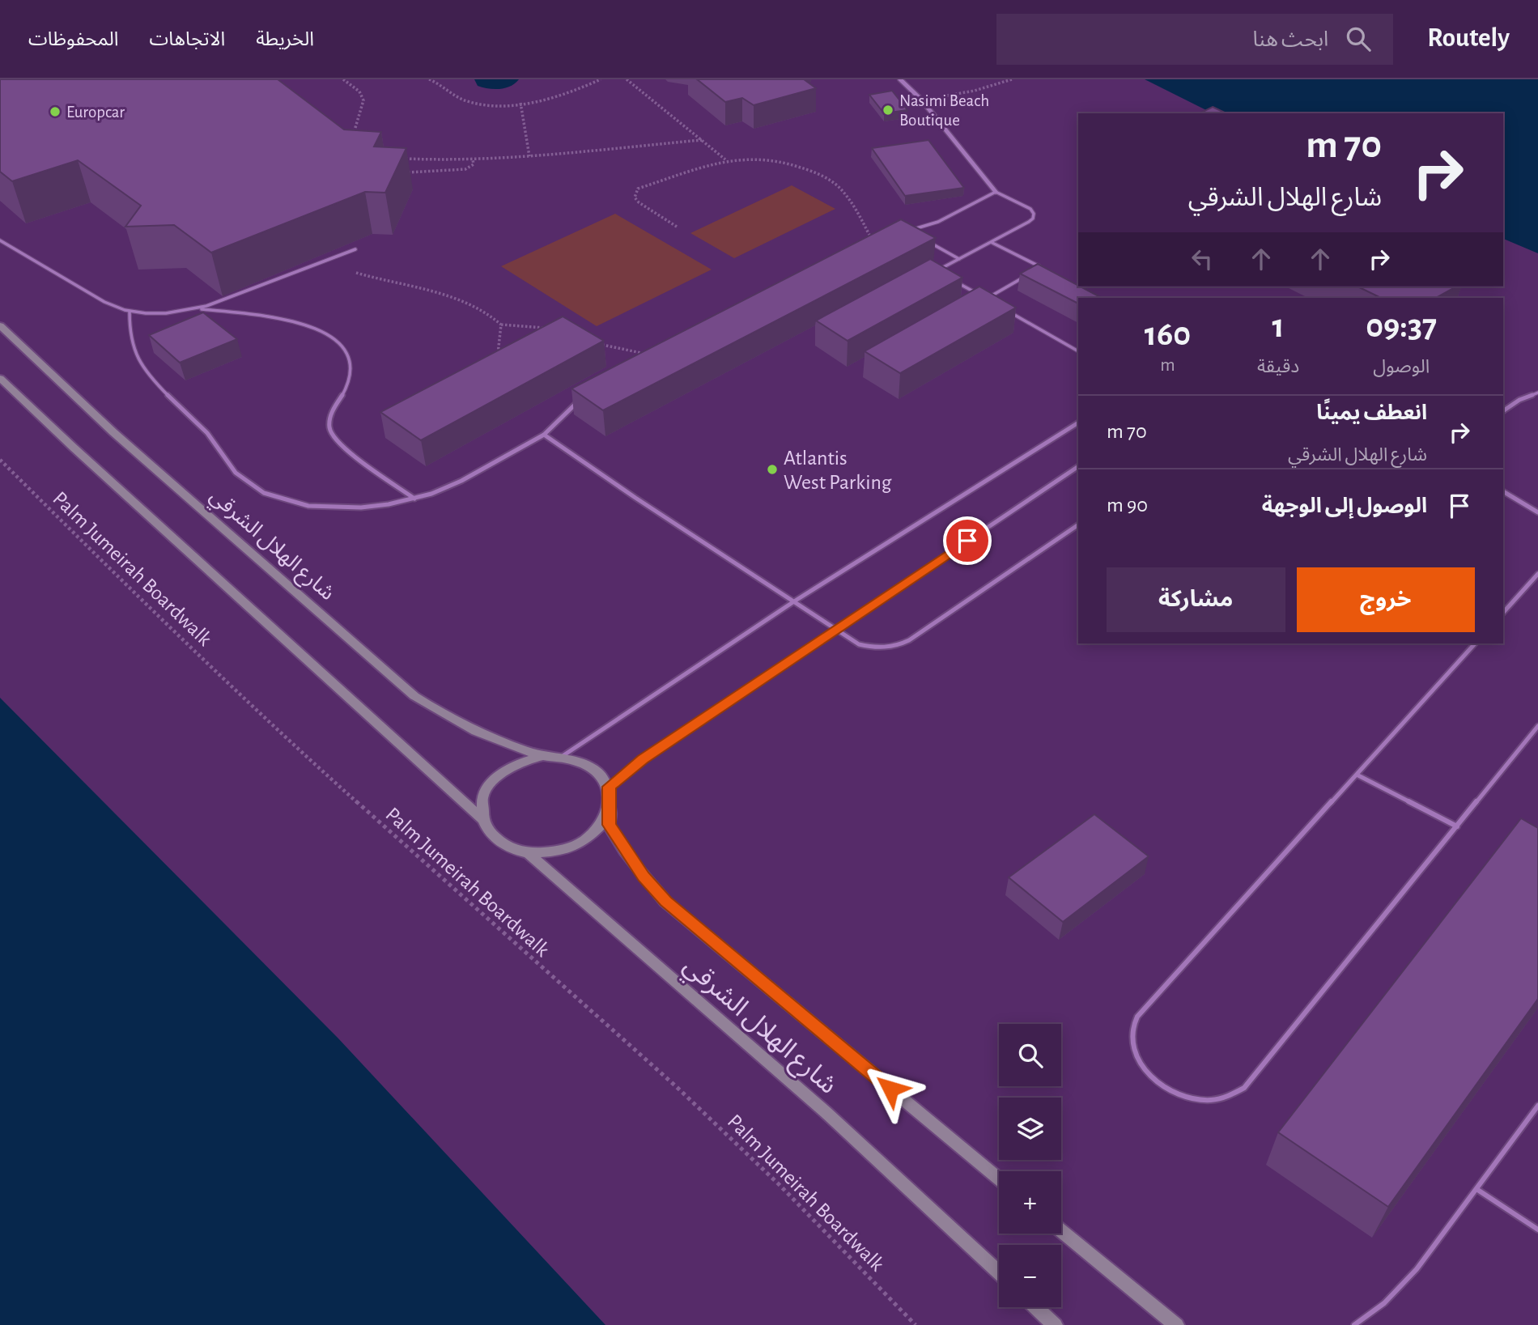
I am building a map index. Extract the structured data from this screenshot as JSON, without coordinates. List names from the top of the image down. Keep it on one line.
{"streets":{"main road":["شارع الهلال الشرقي"],"path":["Palm Jumeirah Boardwalk"]},"places":["Nasimi Beach Boutique","Europcar","Atlantis West Parking"],"page":{"header":"Routely","search":"ابحث هنا","nav":["الخريطة","الاتجاهات","المحفوظات"],"turn":["70 m","شارع الهلال الشرقي"],"eta":["09:37","الوصول","1","دقيقة","160","m"],"list":[{"name":"انعطف يمينًا","note":"شارع الهلال الشرقي","value":"70 m"},{"name":"الوصول إلى الوجهة","value":"90 m"}],"buttons":["خروج","مشاركة"],"map_buttons":["+","−"]}}
